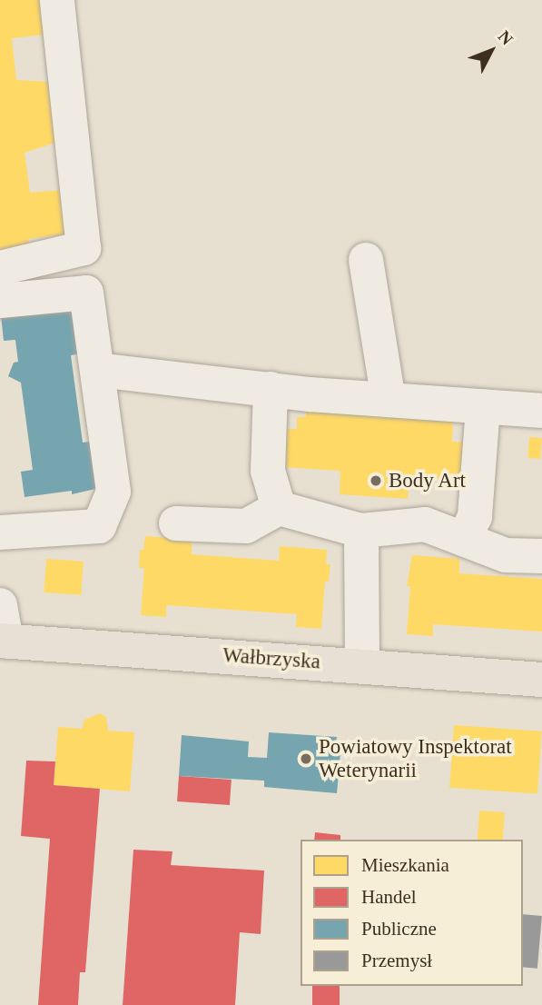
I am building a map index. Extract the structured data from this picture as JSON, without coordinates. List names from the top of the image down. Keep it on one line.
{"streets":{"main road":["Wałbrzyska"]},"places":["Body Art","Powiatowy Inspektorat Weterynarii"],"legend":["Mieszkania","Handel","Publiczne","Przemysł"],"north":"top right"}
